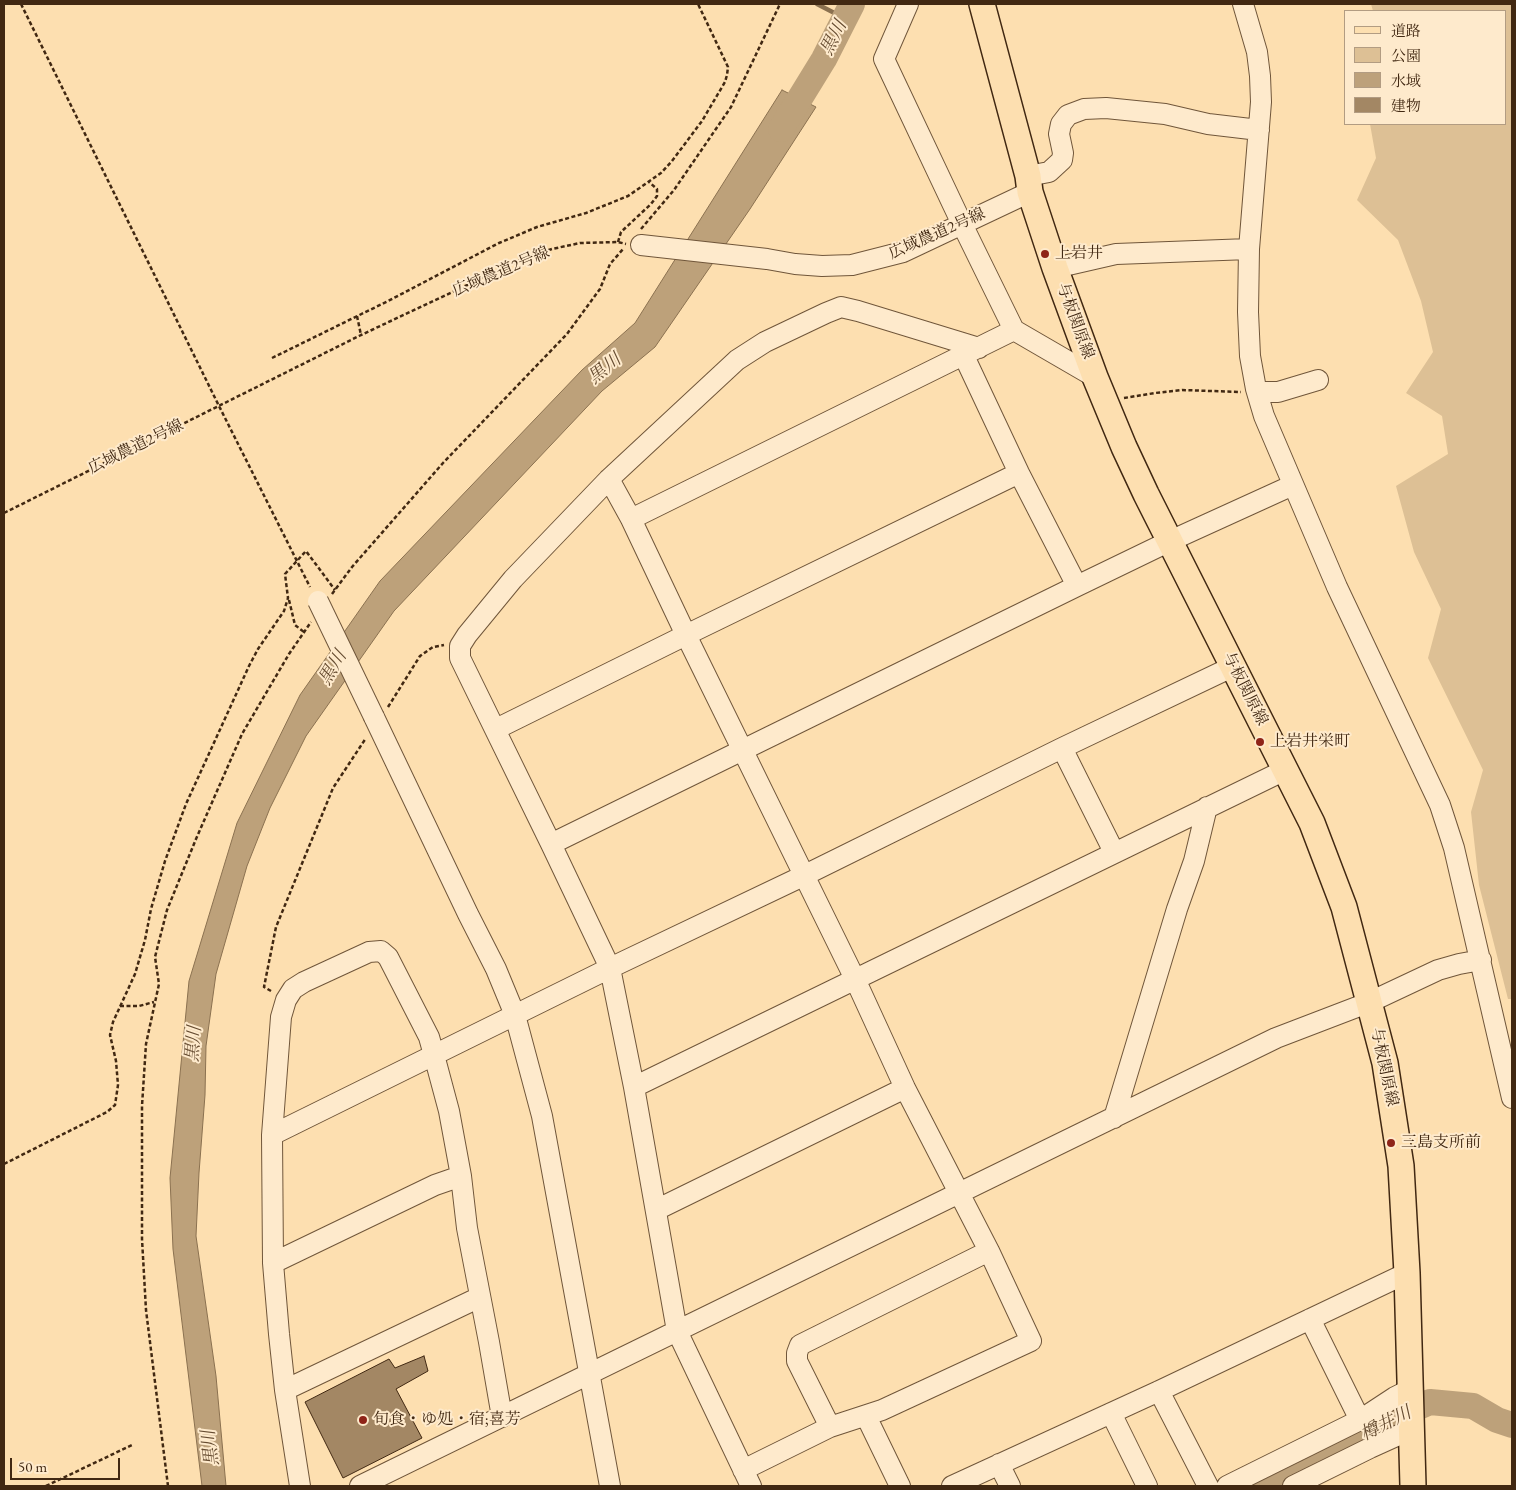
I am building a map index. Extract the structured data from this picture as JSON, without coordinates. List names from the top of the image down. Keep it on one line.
{"streets":{"main road":["与板関原線"],"street":["広域農道2号線"]},"crossings":[["広域農道2号線","与板関原線"]],"water":["黒川","樽井川"],"places":["上岩井","上岩井栄町","三島支所前","旬食・ゆ処・宿;喜芳"],"legend":["道路","公園","水域","建物"],"scale_bar":"50 m"}
